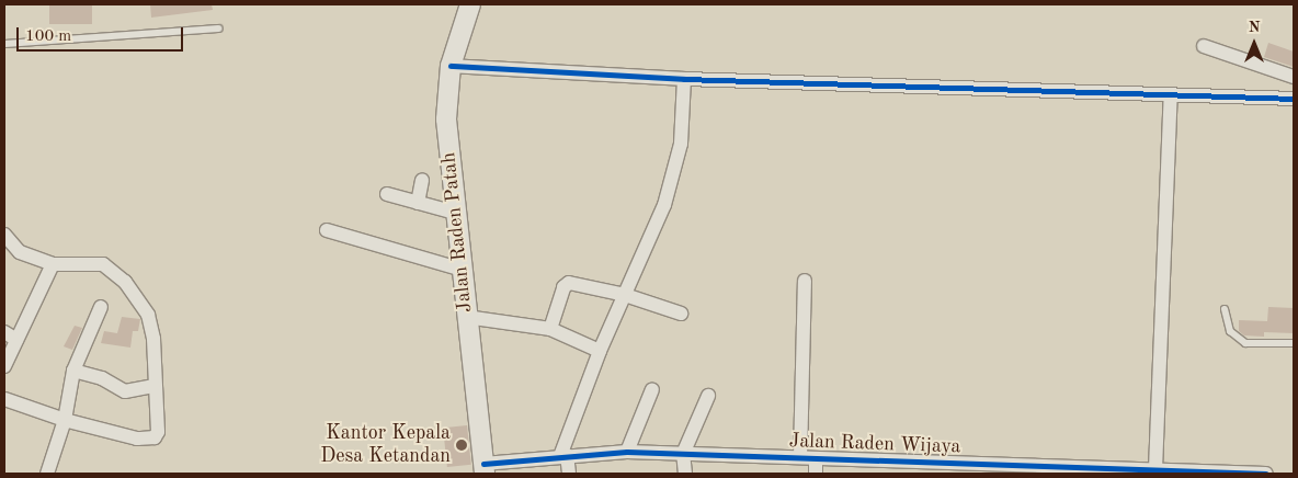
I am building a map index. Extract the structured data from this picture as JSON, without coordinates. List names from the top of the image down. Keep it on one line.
{"streets":{"street":["Jalan Raden Patah","Jalan Raden Wijaya"]},"crossings":[["Jalan Raden Patah","Jalan Raden Wijaya"]],"places":["Kantor Kepala Desa Ketandan"],"scale_bar":"100 m","north":"top"}
